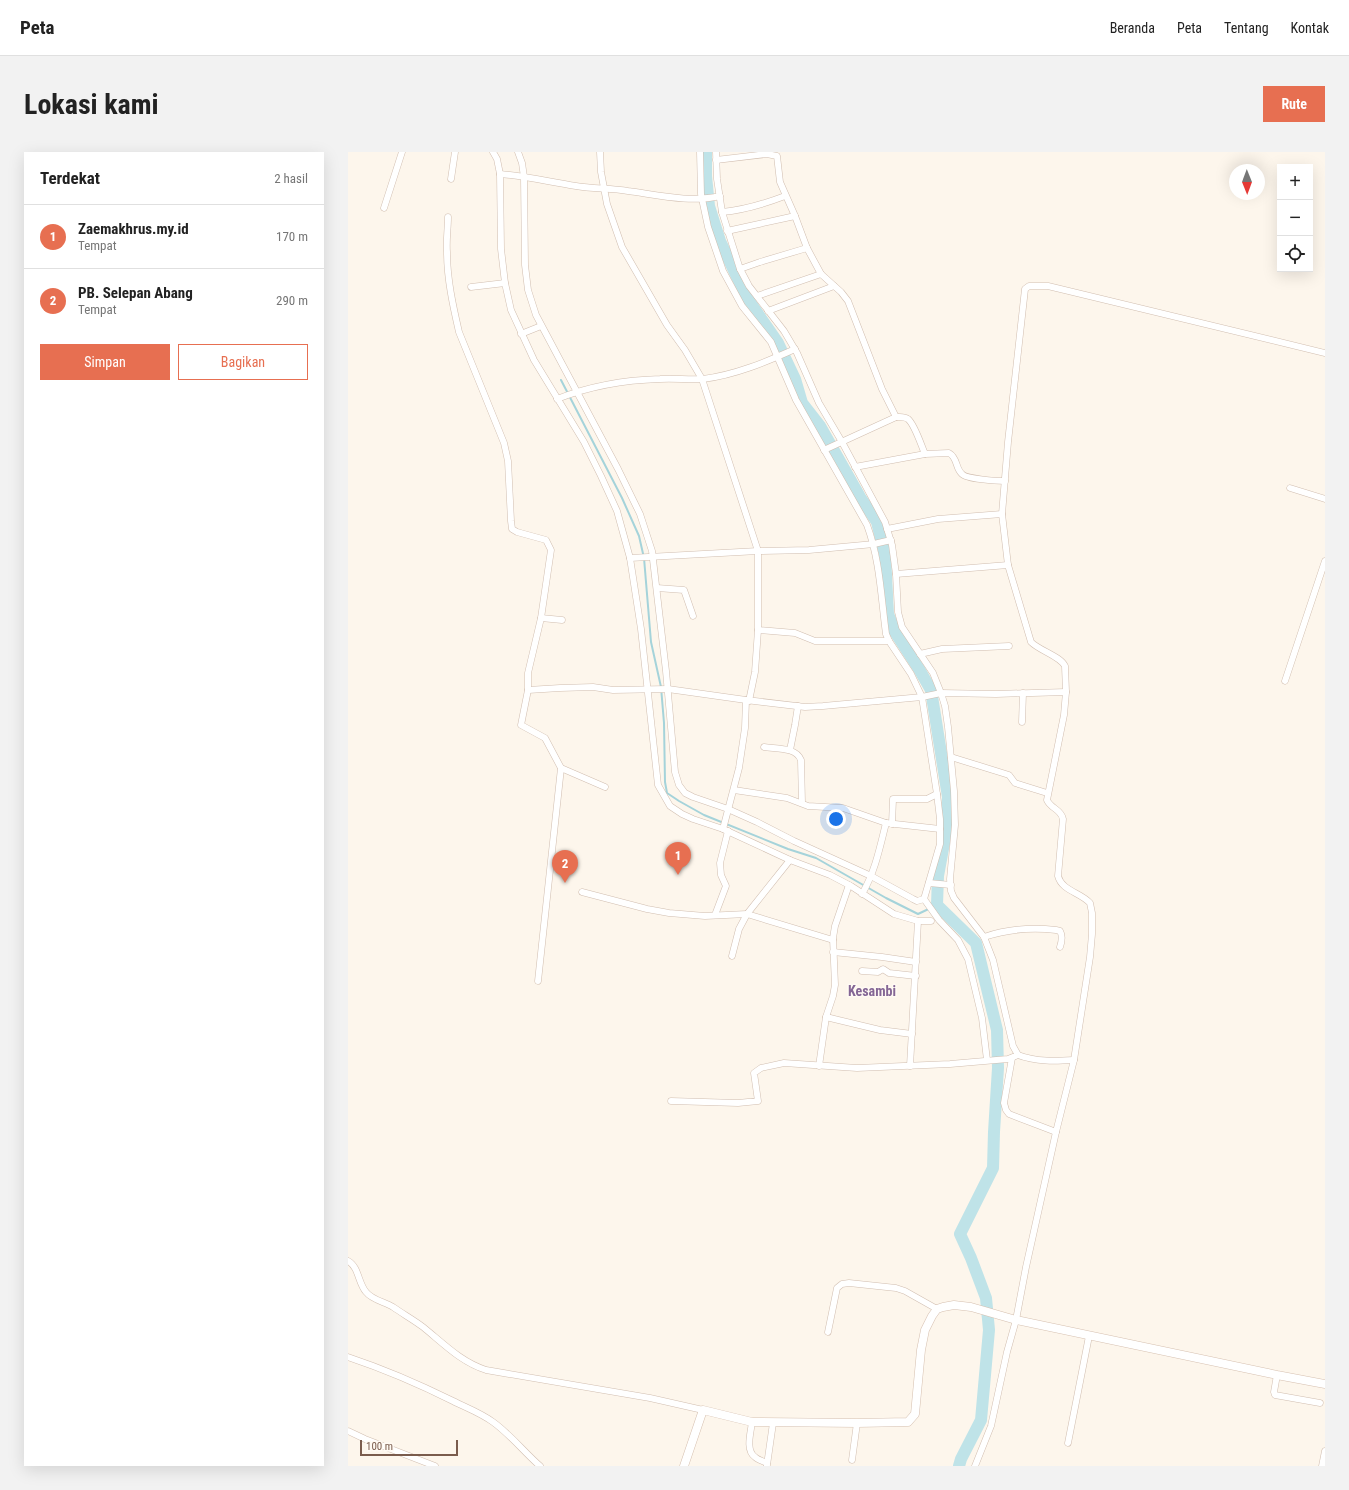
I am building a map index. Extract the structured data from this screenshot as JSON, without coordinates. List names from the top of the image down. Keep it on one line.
{"districts":["Kesambi"],"scale_bar":"100 m","north":"bottom","page":{"header":"Peta","nav":["Beranda","Peta","Tentang","Kontak"],"buttons":["Rute",["Simpan","Bagikan"]],"title":"Lokasi kami","heading":["Terdekat","2 hasil"],"map_buttons":["+","−"],"list":[{"mark":"1","name":"Zaemakhrus.my.id","note":"Tempat","value":"170 m"},{"mark":"2","name":"PB. Selepan Abang","note":"Tempat","value":"290 m"}],"pins":["1","2"],"scale":"100 m"}}
